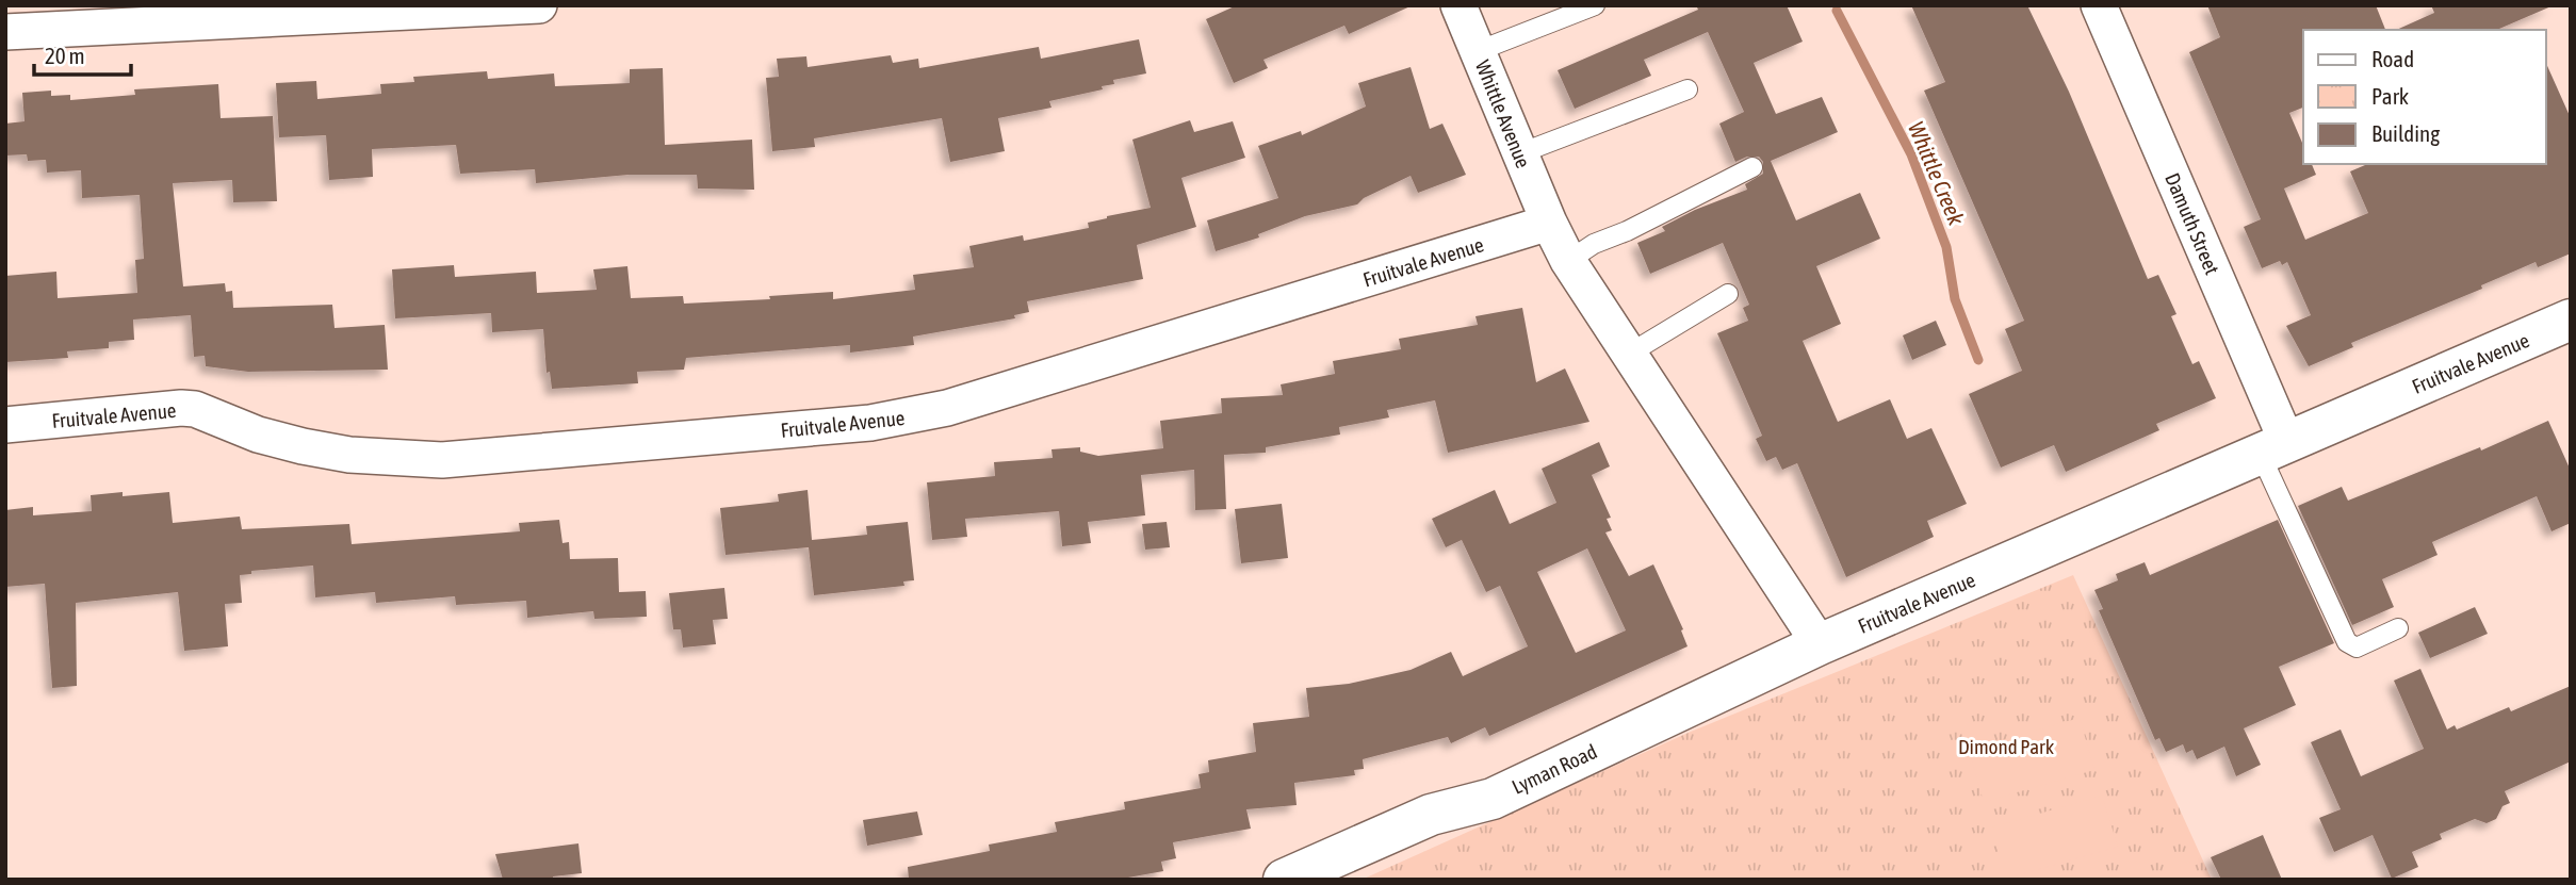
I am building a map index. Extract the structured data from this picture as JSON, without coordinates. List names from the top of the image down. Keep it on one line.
{"streets":{"street":["Whittle Avenue","Damuth Street","Fruitvale Avenue","Lyman Road"]},"crossings":[["Whittle Avenue","Fruitvale Avenue"],["Damuth Street","Fruitvale Avenue"],["Fruitvale Avenue","Lyman Road"]],"water":["Whittle Creek"],"parks":["Dimond Park"],"legend":["Road","Park","Building"],"scale_bar":"20 m"}
